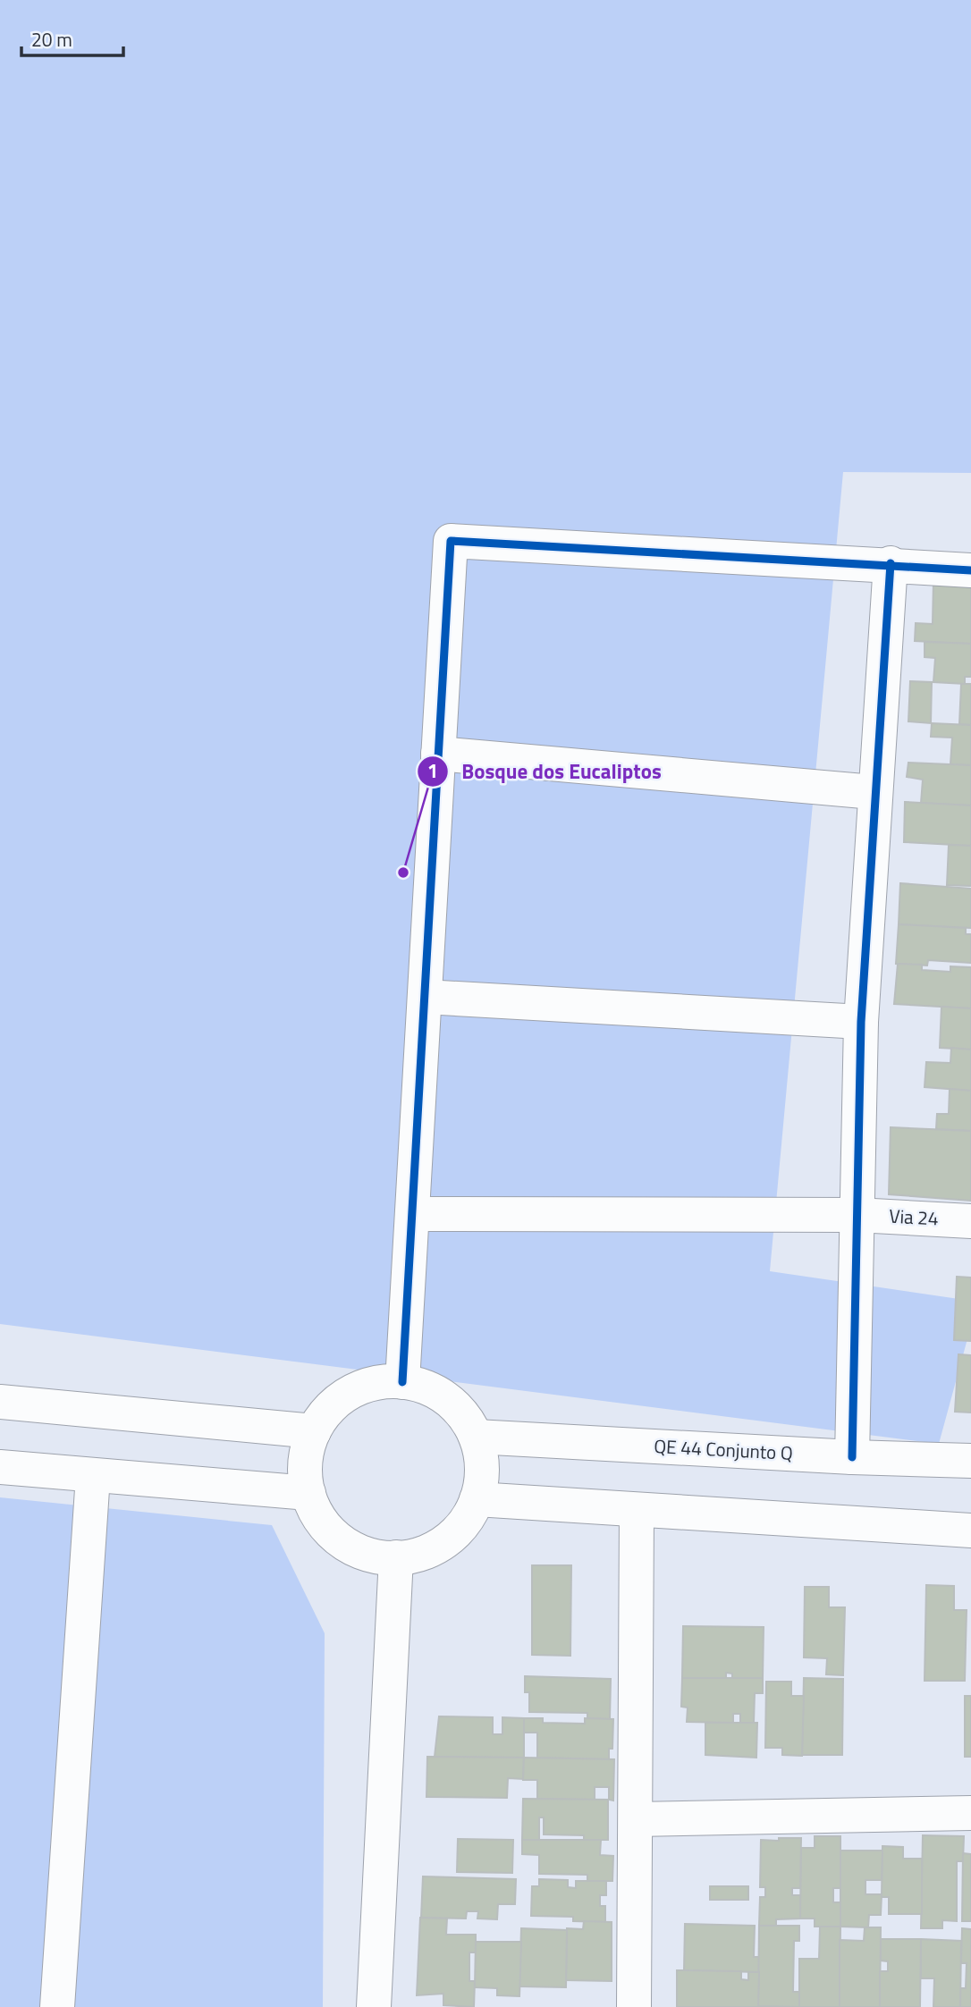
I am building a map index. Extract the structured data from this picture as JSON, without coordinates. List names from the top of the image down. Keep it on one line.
{"streets":{"street":["Via 24","QE 44 Conjunto Q"]},"places":["Bosque dos Eucaliptos"],"scale_bar":"20 m"}
